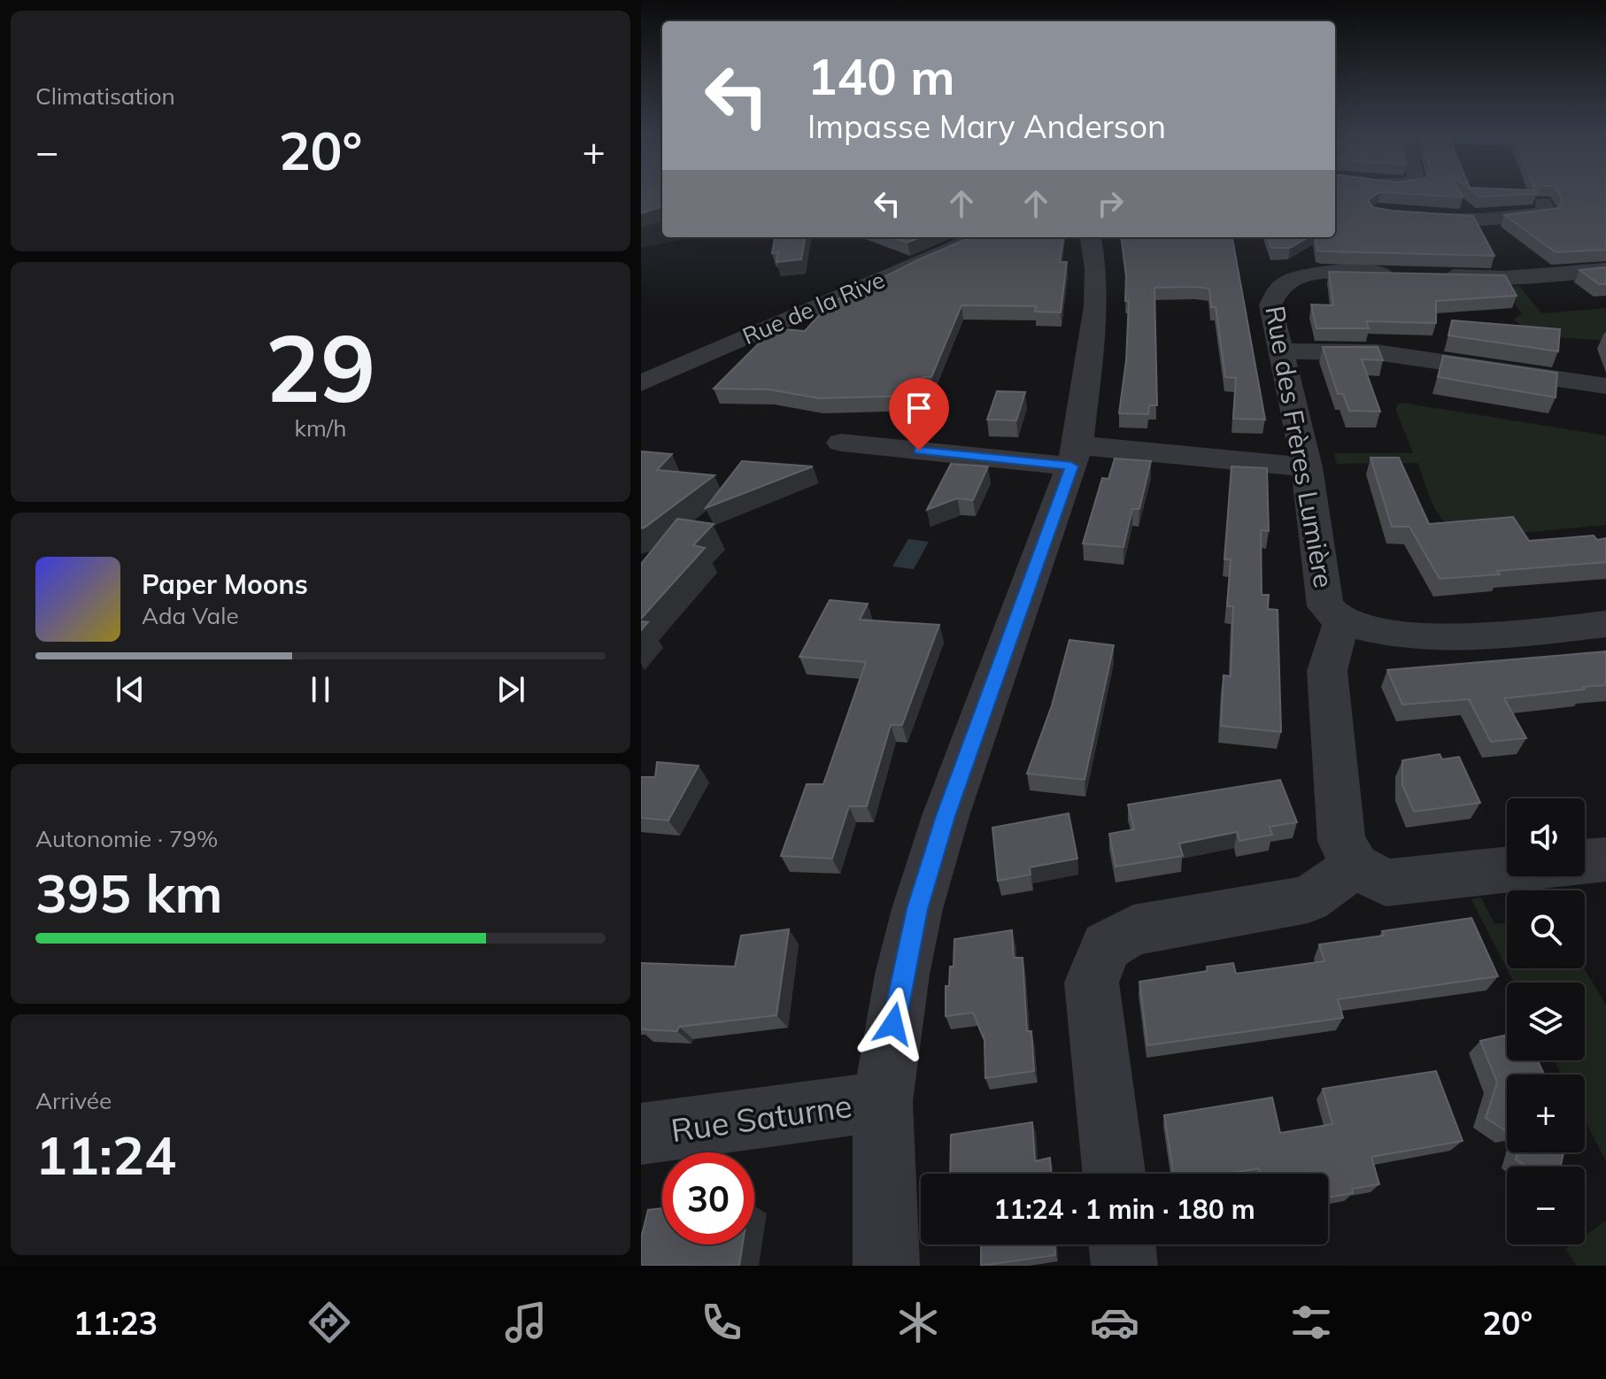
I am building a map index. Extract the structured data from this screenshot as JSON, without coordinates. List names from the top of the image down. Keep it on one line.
{"streets":{"street":["Rue de la Rive","Rue des Frères Lumière","Rue Saturne"]},"page":{"tile":["Climatisation",["29","km/h"],["Autonomie · 79%","395 km"],["Arrivée","11:24"]],"turn":["140 m","Impasse Mary Anderson"],"heat":["−","20°","+"],"song":["Paper Moons","Ada Vale"],"map_buttons":["+","−"],"limit":"30","trip":"11:24 · 1 min · 180 m","tabs":["11:23","20°"]}}
